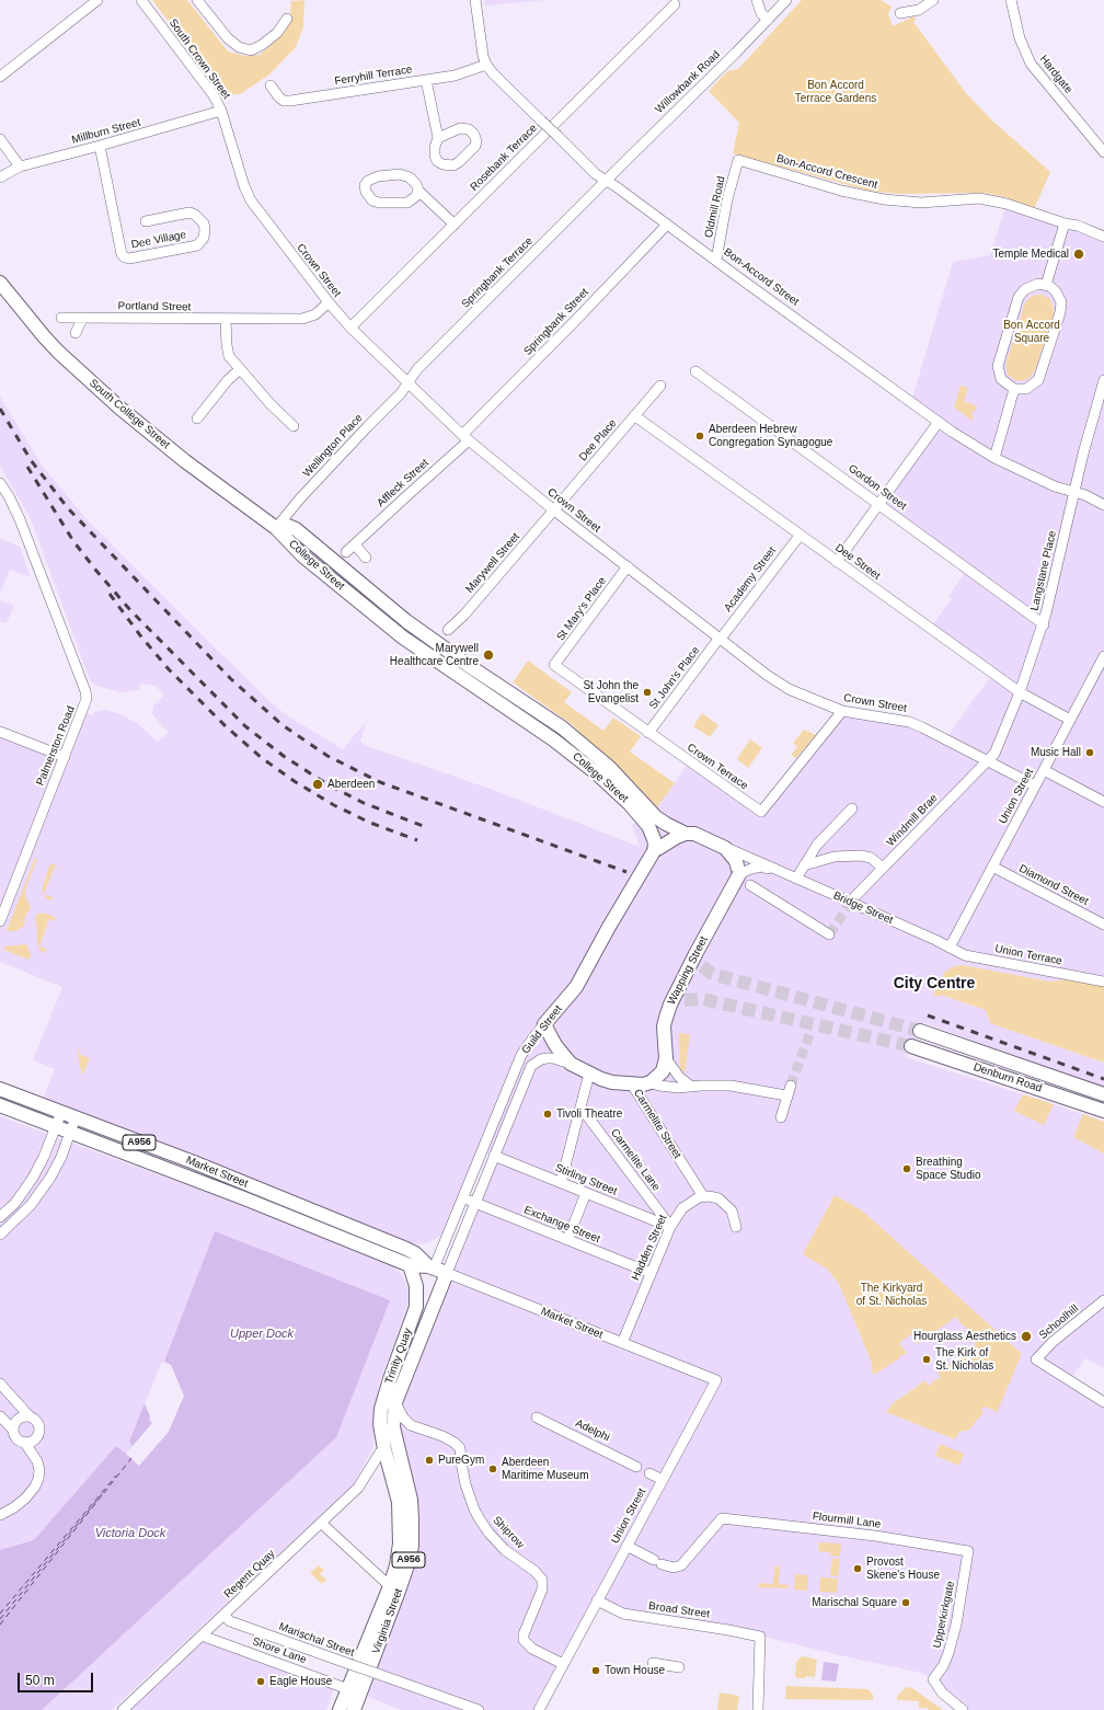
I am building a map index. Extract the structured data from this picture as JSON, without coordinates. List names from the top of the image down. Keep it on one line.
{"streets":{"main road":["South College Street","College Street","Bridge Street","Wapping Street","Guild Street","Denburn Road","Carmelite Street","A956","Market Street","Trinity Quay","Virginia Street"],"street":["South Crown Street","Hardgate","Ferryhill Terrace","Willowbank Road","Millburn Street","Rosebank Terrace","Bon-Accord Crescent","Oldmill Road","Dee Village","Crown Street","Springbank Terrace","Bon-Accord Street","Portland Street","Springbank Street","Dee Place","Wellington Place","Affleck Street","Gordon Street","Dee Street","Marywell Street","Langstane Place","Academy Street","St Mary's Place","St John's Place","Palmerston Road","Crown Terrace","Union Street","Windmill Brae","Diamond Street","Union Terrace","Carmelite Lane","Stirling Street","Exchange Street","Hadden Street","Schoolhill","Adelphi","Flourmill Lane","Shiprow","Regent Quay","Broad Street","Upperkirkgate","Marischal Street","Shore Lane"]},"crossings":[["South Crown Street","Millburn Street"],["South Crown Street","Crown Street"],["Ferryhill Terrace","Bon-Accord Street"],["Willowbank Road","Springbank Terrace"],["Willowbank Road","Bon-Accord Street"],["Millburn Street","Dee Village"],["Millburn Street","Crown Street"],["Rosebank Terrace","Crown Street"],["Bon-Accord Crescent","Oldmill Road"],["Oldmill Road","Bon-Accord Street"],["Crown Street","Springbank Terrace"],["Crown Street","Portland Street"],["Crown Street","Springbank Street"],["Crown Street","Dee Place"],["Crown Street","Wellington Place"],["Crown Street","Affleck Street"],["Crown Street","Marywell Street"],["Crown Street","Langstane Place"],["Crown Street","Academy Street"],["Crown Street","St Mary's Place"],["Crown Street","St John's Place"],["Crown Street","Crown Terrace"],["Crown Street","Union Street"],["Crown Street","Windmill Brae"],["Springbank Terrace","Bon-Accord Street"],["Springbank Terrace","Wellington Place"],["Bon-Accord Street","Springbank Street"],["Bon-Accord Street","Langstane Place"],["Springbank Street","Affleck Street"],["South College Street","Wellington Place"],["South College Street","College Street"],["Dee Place","Dee Street"],["Dee Place","Marywell Street"],["Wellington Place","College Street"],["Gordon Street","Langstane Place"],["Dee Street","Langstane Place"],["Dee Street","Academy Street"],["Dee Street","Union Street"],["College Street","Bridge Street"],["College Street","Guild Street"],["Langstane Place","Windmill Brae"],["Academy Street","St John's Place"],["St Mary's Place","Crown Terrace"],["St John's Place","Crown Terrace"],["Union Street","Diamond Street"],["Union Street","Bridge Street"],["Union Street","Union Terrace"],["Union Street","Market Street"],["Union Street","Flourmill Lane"],["Union Street","Shiprow"],["Union Street","Broad Street"],["Windmill Brae","Bridge Street"],["Bridge Street","Union Terrace"],["Bridge Street","Wapping Street"],["Guild Street","Carmelite Street"],["Guild Street","Market Street"],["Guild Street","Stirling Street"],["Guild Street","Exchange Street"],["Guild Street","Trinity Quay"],["Carmelite Street","Hadden Street"],["Carmelite Lane","Stirling Street"],["Carmelite Lane","Hadden Street"],["Market Street","Hadden Street"],["Market Street","Trinity Quay"],["Stirling Street","Hadden Street"],["Exchange Street","Hadden Street"],["Trinity Quay","Shiprow"],["Trinity Quay","Regent Quay"],["Trinity Quay","Virginia Street"],["Flourmill Lane","Upperkirkgate"],["Shiprow","Virginia Street"],["Regent Quay","Virginia Street"],["Regent Quay","Marischal Street"],["Regent Quay","Shore Lane"],["Virginia Street","Shore Lane"]],"districts":["City Centre"],"water":["Upper Dock","Victoria Dock"],"parks":["Bon Accord Terrace Gardens","Bon Accord Square","The Kirkyard of St. Nicholas"],"places":["Temple Medical","Aberdeen Hebrew Congregation Synagogue","Marywell Healthcare Centre","St John the Evangelist","Music Hall","Aberdeen","Tivoli Theatre","Breathing Space Studio","Hourglass Aesthetics","The Kirk of St. Nicholas","PureGym","Aberdeen Maritime Museum","Provost Skene's House","Marischal Square","Town House","Eagle House"],"scale_bar":"50 m"}
